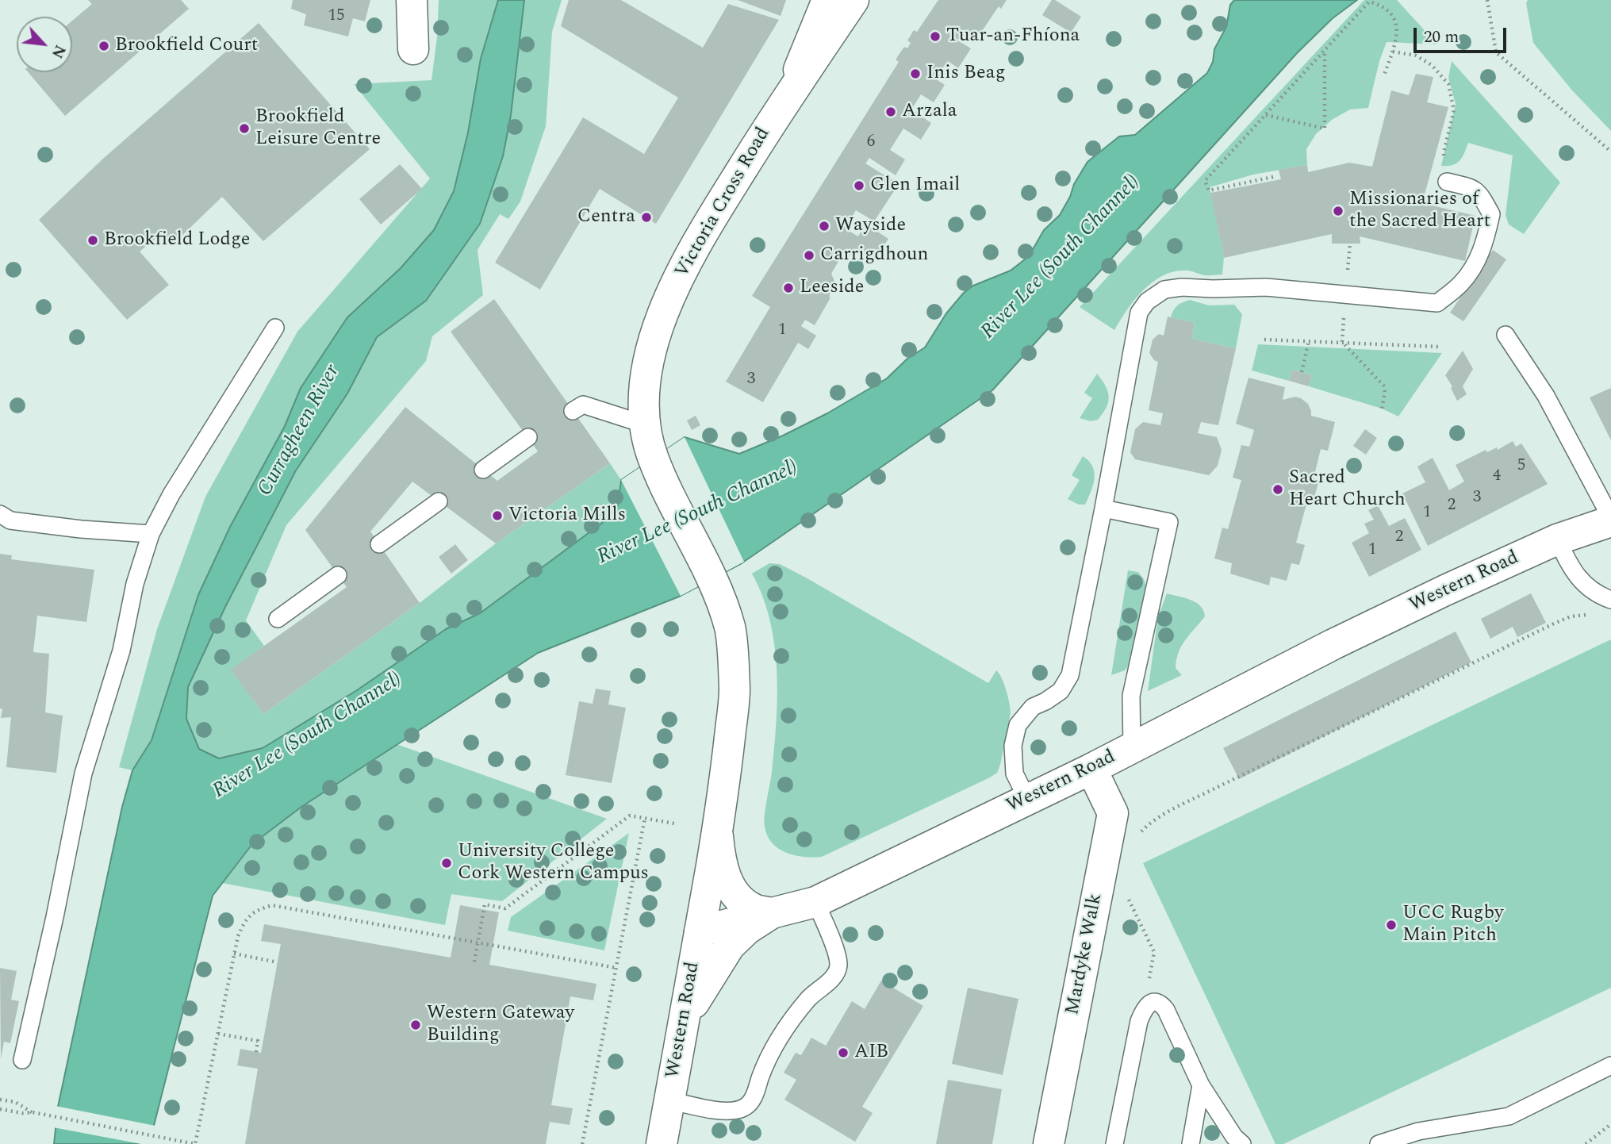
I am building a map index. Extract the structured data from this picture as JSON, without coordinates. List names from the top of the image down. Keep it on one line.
{"streets":{"main road":["Victoria Cross Road","Western Road","Mardyke Walk"]},"crossings":[["Western Road","Mardyke Walk"]],"water":["River Lee (South Channel)","Curragheen River"],"places":["Tuar-an-Fhíona","Brookfield Court","Inis Beag","Arzala","Brookfield Leisure Centre","Glen Imail","Missionaries of the Sacred Heart","Centra","Wayside","Brookfield Lodge","Carrigdhoun","Leeside","Sacred Heart Church","Victoria Mills","University College Cork Western Campus","UCC Rugby Main Pitch","Western Gateway Building","AIB"],"house_numbers":["15","6","1","3","5","4","3","2","1","2","1"],"scale_bar":"20 m","north":"bottom right"}
